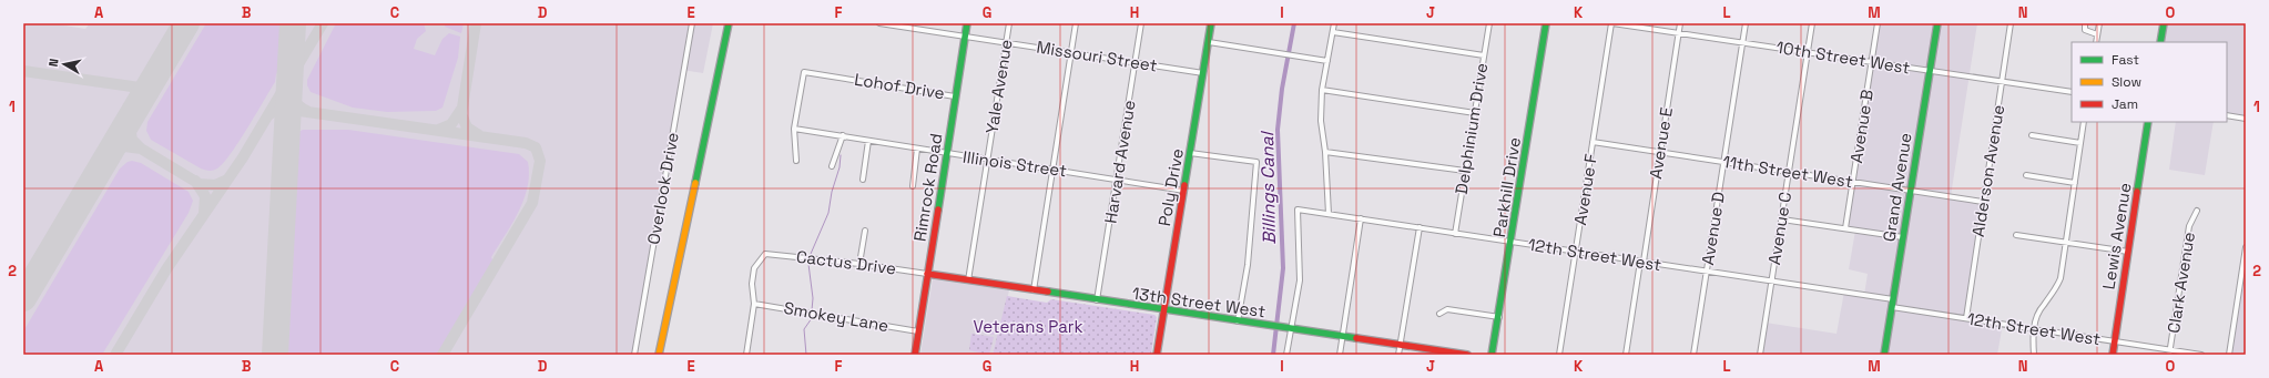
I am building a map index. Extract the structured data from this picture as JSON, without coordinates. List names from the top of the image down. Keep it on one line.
{"streets":{"main road":["Rimrock Road","Poly Drive","Parkhill Drive","Grand Avenue","Lewis Avenue","13th Street West"],"street":["Missouri Street","10th Street West","Lohof Drive","Yale Avenue","Avenue B","Delphinium Drive","Avenue E","Harvard Avenue","Illinois Street","Alderson Avenue","11th Street West","Overlook Drive","Avenue F","Avenue D","Avenue C","12th Street West","Cactus Drive","Clark Avenue","Smokey Lane"]},"crossings":[["Missouri Street","Yale Avenue"],["Missouri Street","Harvard Avenue"],["Missouri Street","Rimrock Road"],["Missouri Street","Poly Drive"],["10th Street West","Avenue B"],["10th Street West","Avenue E"],["10th Street West","Alderson Avenue"],["10th Street West","Grand Avenue"],["10th Street West","Avenue F"],["10th Street West","Avenue D"],["10th Street West","Avenue C"],["Lohof Drive","Illinois Street"],["Lohof Drive","Rimrock Road"],["Yale Avenue","Illinois Street"],["Yale Avenue","13th Street West"],["Avenue B","11th Street West"],["Delphinium Drive","12th Street West"],["Avenue E","11th Street West"],["Avenue E","12th Street West"],["Harvard Avenue","Illinois Street"],["Harvard Avenue","13th Street West"],["Illinois Street","Rimrock Road"],["Illinois Street","Poly Drive"],["Alderson Avenue","11th Street West"],["Alderson Avenue","12th Street West"],["11th Street West","Grand Avenue"],["11th Street West","Avenue F"],["11th Street West","Avenue D"],["11th Street West","Avenue C"],["Rimrock Road","Cactus Drive"],["Rimrock Road","13th Street West"],["Rimrock Road","Smokey Lane"],["Poly Drive","13th Street West"],["Parkhill Drive","12th Street West"],["Grand Avenue","12th Street West"],["Avenue F","12th Street West"],["Avenue D","12th Street West"],["Avenue C","12th Street West"],["Lewis Avenue","12th Street West"],["12th Street West","Clark Avenue"],["12th Street West","13th Street West"],["Cactus Drive","13th Street West"],["Cactus Drive","Smokey Lane"]],"water":["Billings Canal"],"parks":["Veterans Park"],"legend":["Fast","Slow","Jam"],"north":"left","grid":{"columns":["A","B","C","D","E","F","G","H","I","J","K","L","M","N","O"],"rows":["1","2"]}}
